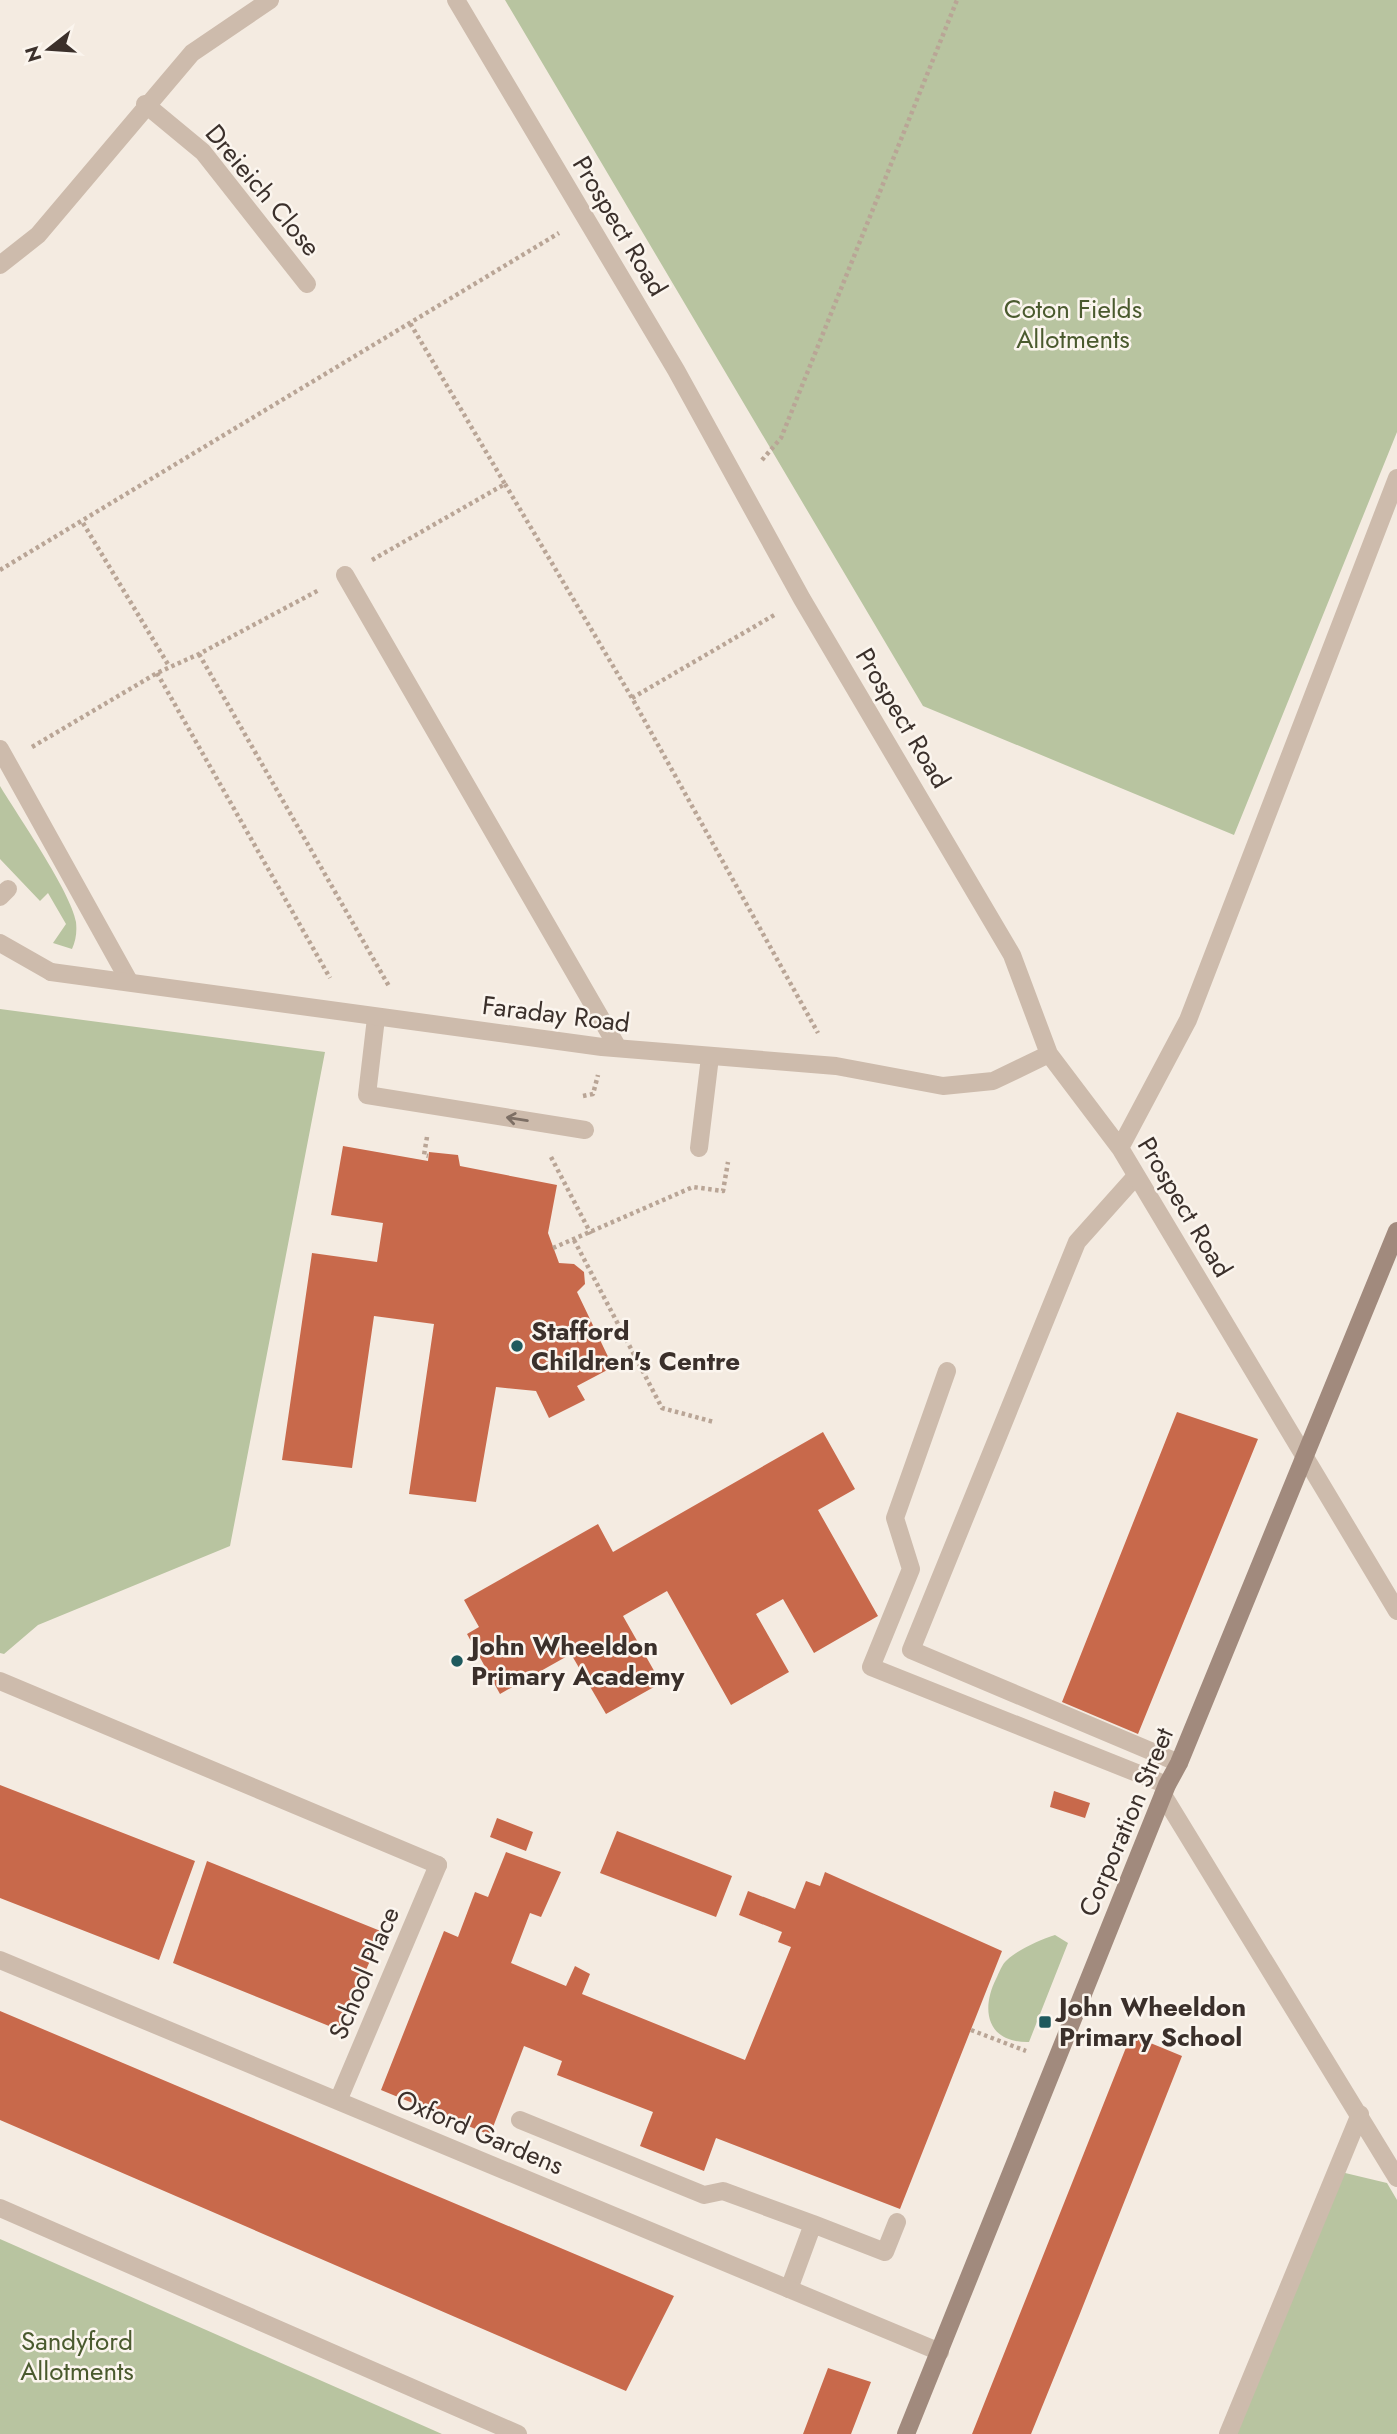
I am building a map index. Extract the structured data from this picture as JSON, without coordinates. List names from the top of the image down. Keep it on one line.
{"streets":{"street":["Dreieich Close","Prospect Road","Faraday Road","Corporation Street","School Place","Oxford Gardens"]},"crossings":[["Prospect Road","Faraday Road"],["Prospect Road","Corporation Street"],["Corporation Street","Oxford Gardens"],["School Place","Oxford Gardens"]],"parks":["Coton Fields Allotments","Sandyford Allotments"],"places":{"other":["Stafford Children's Centre","John Wheeldon Primary Academy"],"transit":["John Wheeldon Primary School"]},"north":"left"}
